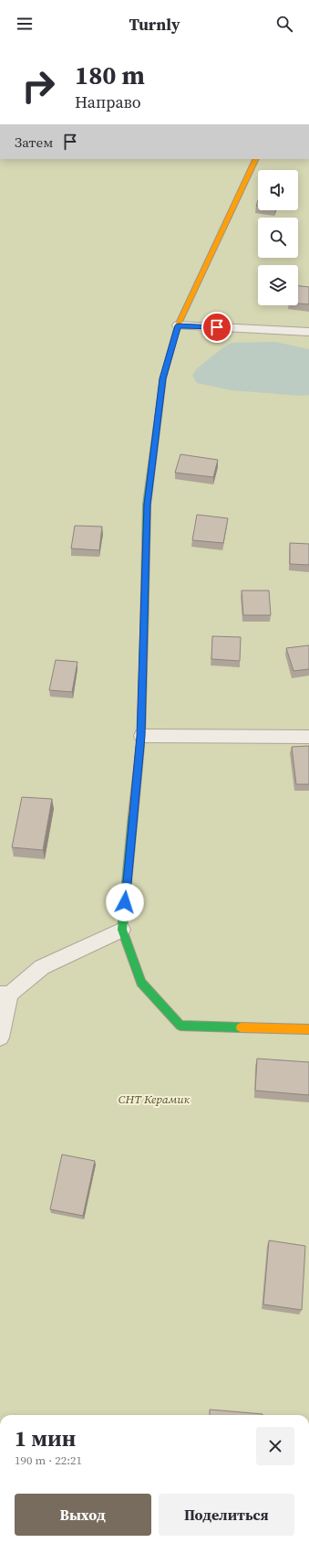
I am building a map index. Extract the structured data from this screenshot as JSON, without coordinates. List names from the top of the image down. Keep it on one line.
{"parks":["СНТ Керамик"],"page":{"header":"Turnly","turn":["180 m","Направо"],"then":"Затем","heading":["1 мин","190 m · 22:21"],"buttons":["Выход","Поделиться"]}}
